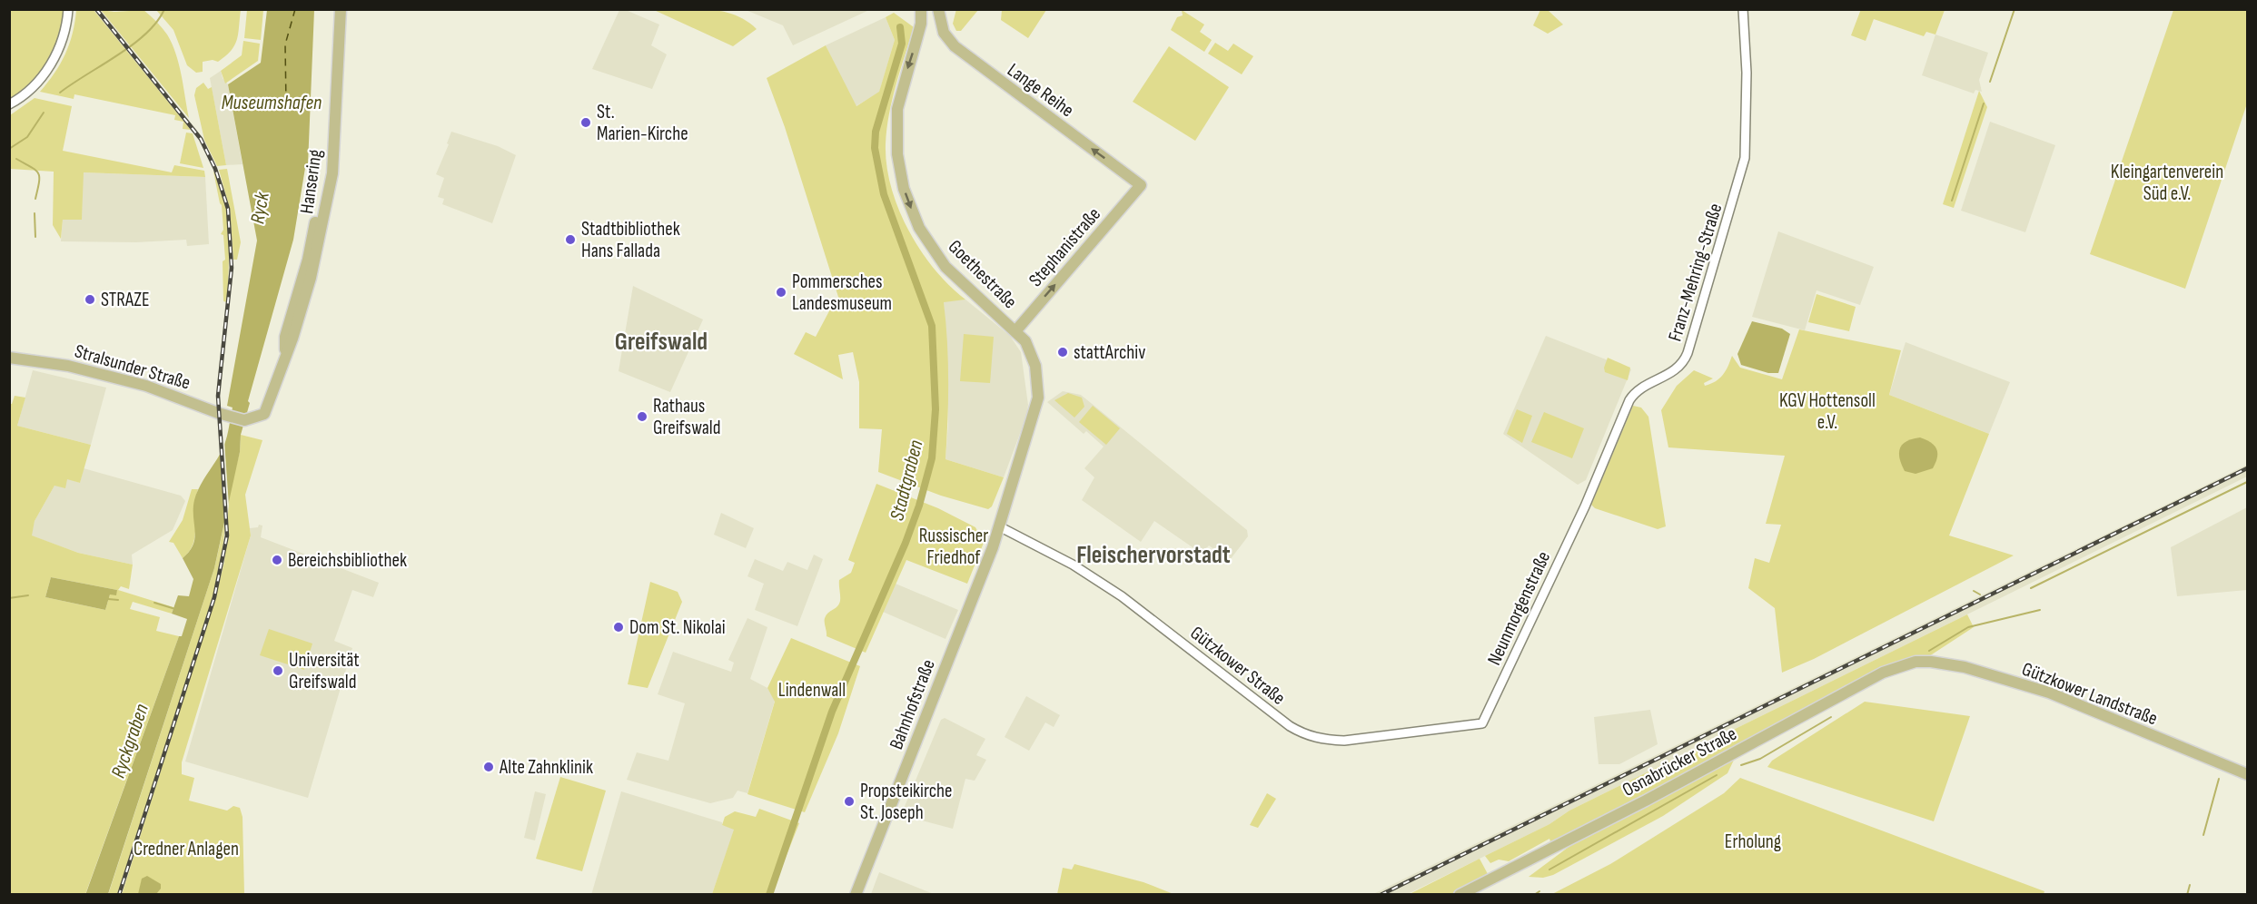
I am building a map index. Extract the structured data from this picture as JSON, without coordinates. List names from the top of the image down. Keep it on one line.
{"streets":{"main road":["Lange Reihe","Hansering","Stephanistraße","Goethestraße","Stralsunder Straße","Gützkower Landstraße","Bahnhofstraße","Osnabrücker Straße"],"street":["Franz-Mehring-Straße","Neunmorgenstraße","Gützkower Straße"]},"crossings":[["Lange Reihe","Stephanistraße"],["Hansering","Stralsunder Straße"],["Stephanistraße","Goethestraße"],["Franz-Mehring-Straße","Neunmorgenstraße"],["Goethestraße","Gützkower Straße"],["Goethestraße","Bahnhofstraße"],["Neunmorgenstraße","Gützkower Straße"],["Gützkower Straße","Bahnhofstraße"],["Gützkower Landstraße","Osnabrücker Straße"]],"one_way":["Lange Reihe","Stephanistraße","Goethestraße"],"districts":["Greifswald","Fleischervorstadt"],"water":["Museumshafen","Ryck","Stadtgraben","Ryckgraben"],"parks":["Kleingartenverein Süd e.V.","KGV Hottensoll e.V.","Russischer Friedhof","Lindenwall","Erholung","Credner Anlagen"],"places":["St. Marien-Kirche","Stadtbibliothek Hans Fallada","Pommersches Landesmuseum","STRAZE","stattArchiv","Rathaus Greifswald","Bereichsbibliothek","Dom St. Nikolai","Universität Greifswald","Alte Zahnklinik","Propsteikirche St. Joseph"]}
